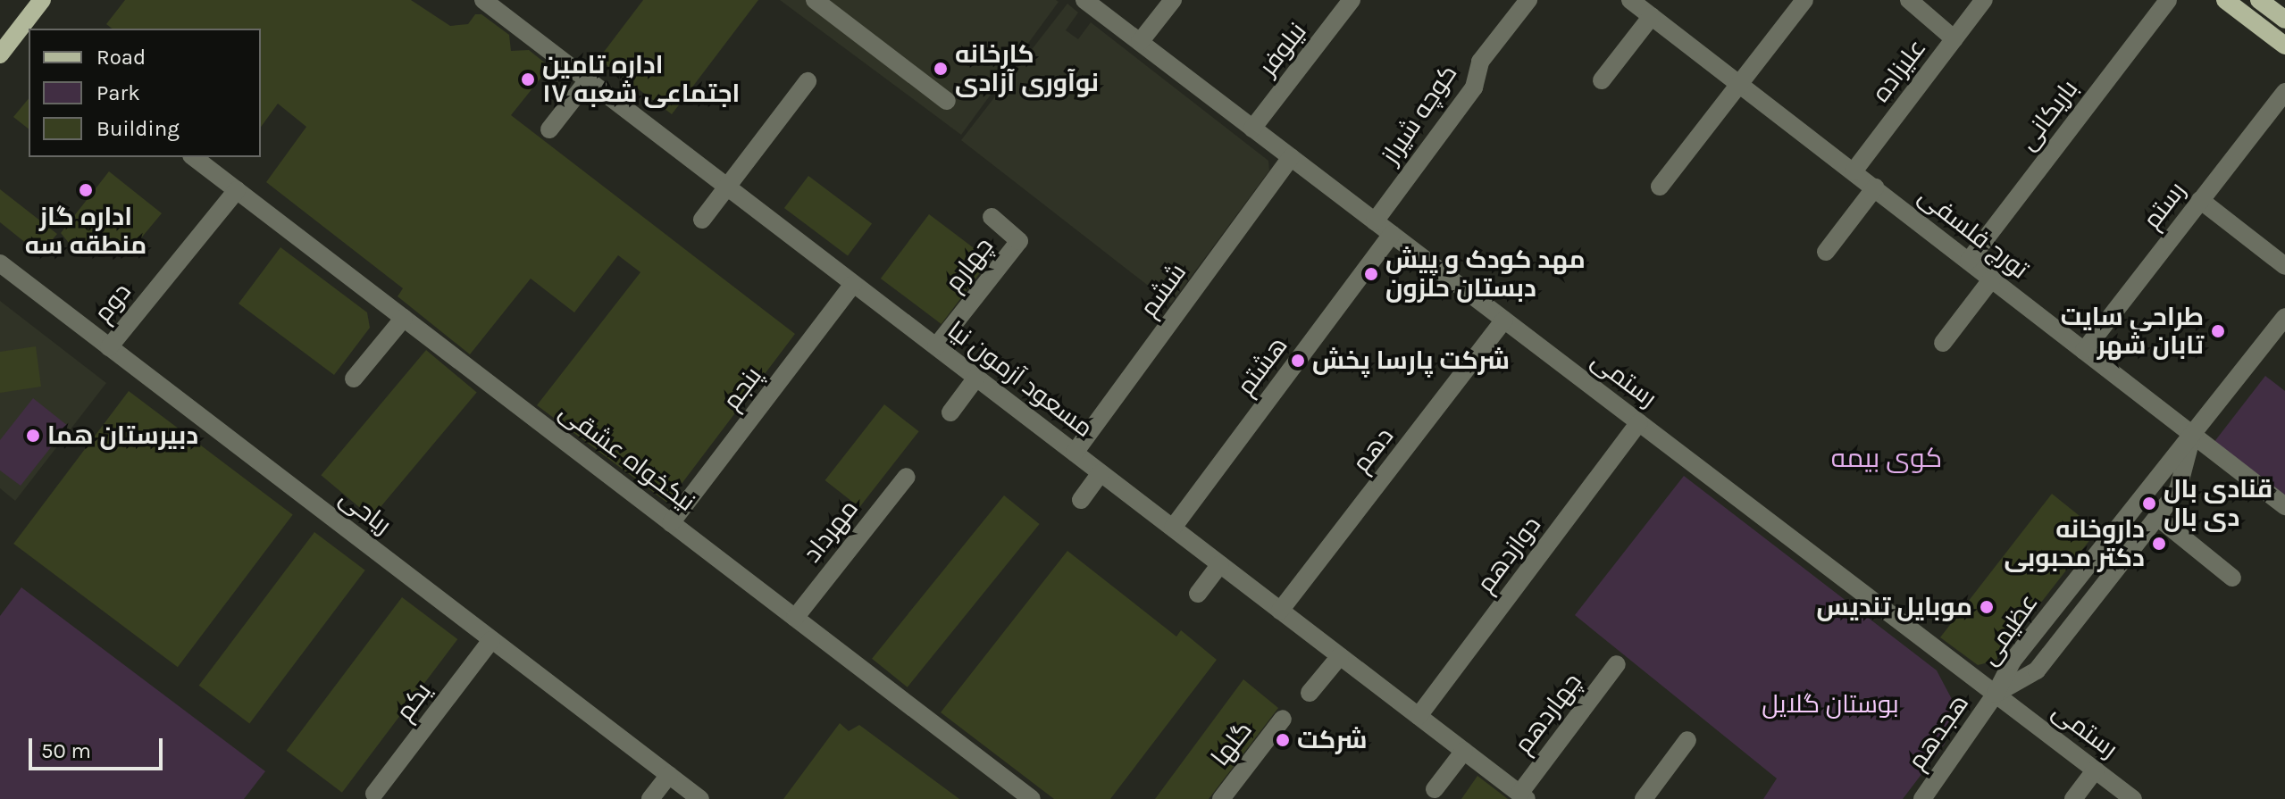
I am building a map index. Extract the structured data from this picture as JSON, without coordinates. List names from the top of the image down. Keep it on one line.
{"streets":{"street":["نیلوفر","علیزاده","کوچه شیراز","باریکانی","رستم","تورج فلسفی","چهارم","ششم","دوم","هشتم","مسعود آزمون نیا","رستمی","پنجم","دهم","نیکخواه عشقی","ریاحی","مهرداد","دوازدهم","عظیمی","یکم","چهاردهم","هجدهم","گلها"]},"crossings":[["نیلوفر","رستمی"],["علیزاده","تورج فلسفی"],["کوچه شیراز","رستمی"],["باریکانی","تورج فلسفی"],["رستم","تورج فلسفی"],["تورج فلسفی","عظیمی"],["چهارم","مسعود آزمون نیا"],["ششم","مسعود آزمون نیا"],["ششم","رستمی"],["دوم","نیکخواه عشقی"],["دوم","ریاحی"],["هشتم","مسعود آزمون نیا"],["هشتم","رستمی"],["مسعود آزمون نیا","پنجم"],["مسعود آزمون نیا","دهم"],["مسعود آزمون نیا","دوازدهم"],["مسعود آزمون نیا","چهاردهم"],["رستمی","دهم"],["رستمی","دوازدهم"],["رستمی","عظیمی"],["رستمی","هجدهم"],["پنجم","نیکخواه عشقی"],["نیکخواه عشقی","مهرداد"],["ریاحی","یکم"],["عظیمی","هجدهم"]],"districts":["کوی بیمه"],"parks":["بوستان گلایل"],"places":["کارخانه نوآوری آزادی","اداره تامین اجتماعی شعبه ۱۷","اداره گاز منطقه سه","مهد کودک و پیش دبستان حلزون","طراحی سایت تابان شهر","شرکت پارسا پخش","دبیرستان هما","قنادی بال دی بال","داروخانه دکتر محبوبی","موبایل تندیس","شرکت"],"legend":["Road","Park","Building"],"scale_bar":"50 m"}
